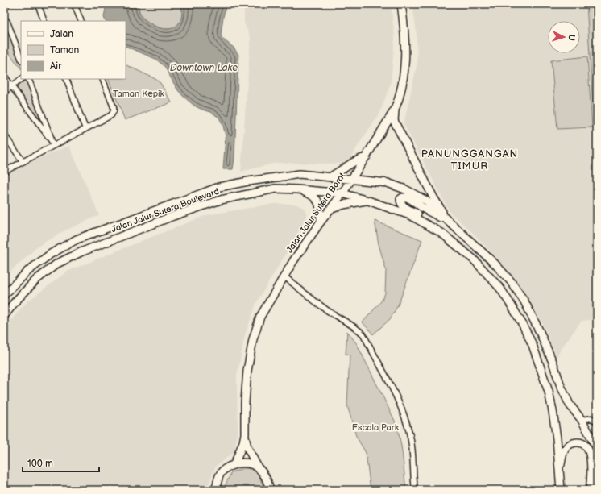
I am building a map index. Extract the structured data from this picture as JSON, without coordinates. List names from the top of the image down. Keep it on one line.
{"streets":{"main road":["Jalan Jalur Sutera Boulevard","Jalan Jalur Sutera Barat"]},"crossings":[["Jalan Jalur Sutera Boulevard","Jalan Jalur Sutera Barat"]],"districts":["PANUNGGANGAN TIMUR"],"water":["Downtown Lake"],"parks":["Taman Kepik","Escala Park"],"legend":["Jalan","Taman","Air"],"scale_bar":"100 m","north":"right"}
